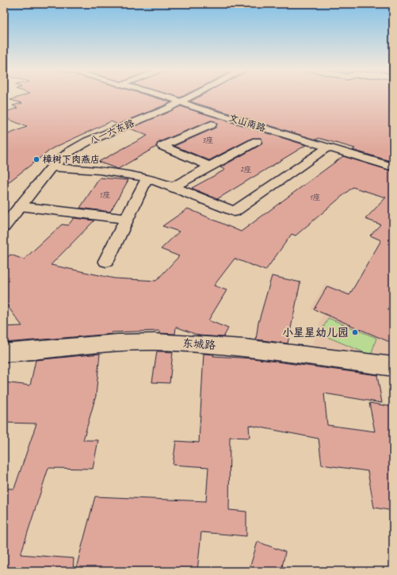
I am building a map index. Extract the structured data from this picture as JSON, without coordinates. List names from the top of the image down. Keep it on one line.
{"streets":{"street":["文山南路","八一六东路","东城路"]},"crossings":[["文山南路","八一六东路"]],"places":["樟树下肉燕店","小星星幼儿园"],"house_numbers":["3座","2座","5座","1座"]}
